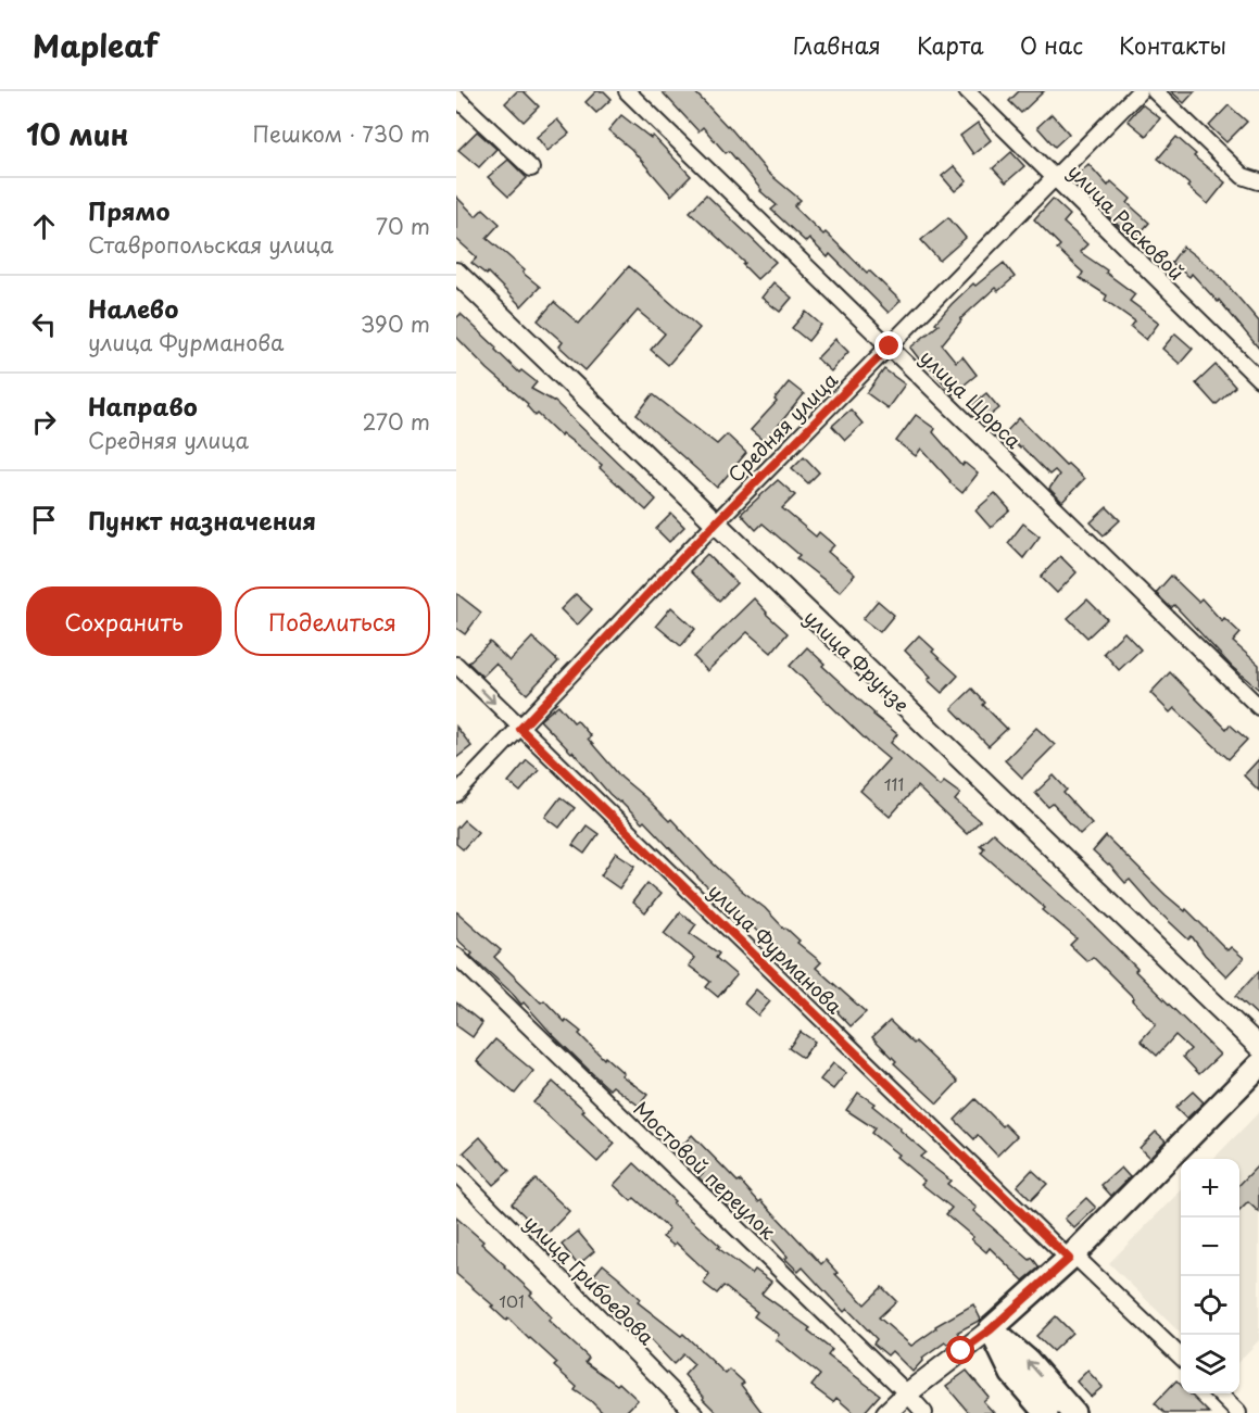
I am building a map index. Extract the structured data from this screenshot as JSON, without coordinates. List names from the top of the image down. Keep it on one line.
{"streets":{"street":["улица Расковой","улица Щорса","Средняя улица","улица Фрунзе","улица Фурманова","Мостовой переулок","улица Грибоедова"]},"crossings":[["улица Расковой","Средняя улица"],["улица Щорса","Средняя улица"],["Средняя улица","улица Фрунзе"],["Средняя улица","улица Фурманова"]],"house_numbers":["111","101"],"page":{"header":"Mapleaf","nav":["Главная","Карта","О нас","Контакты"],"heading":["10 мин","Пешком · 730 m"],"list":[["Прямо","Ставропольская улица","70 m"],["Налево","улица Фурманова","390 m"],["Направо","Средняя улица","270 m"],"Пункт назначения"],"buttons":["Сохранить","Поделиться"],"map_buttons":["+","−"]}}
